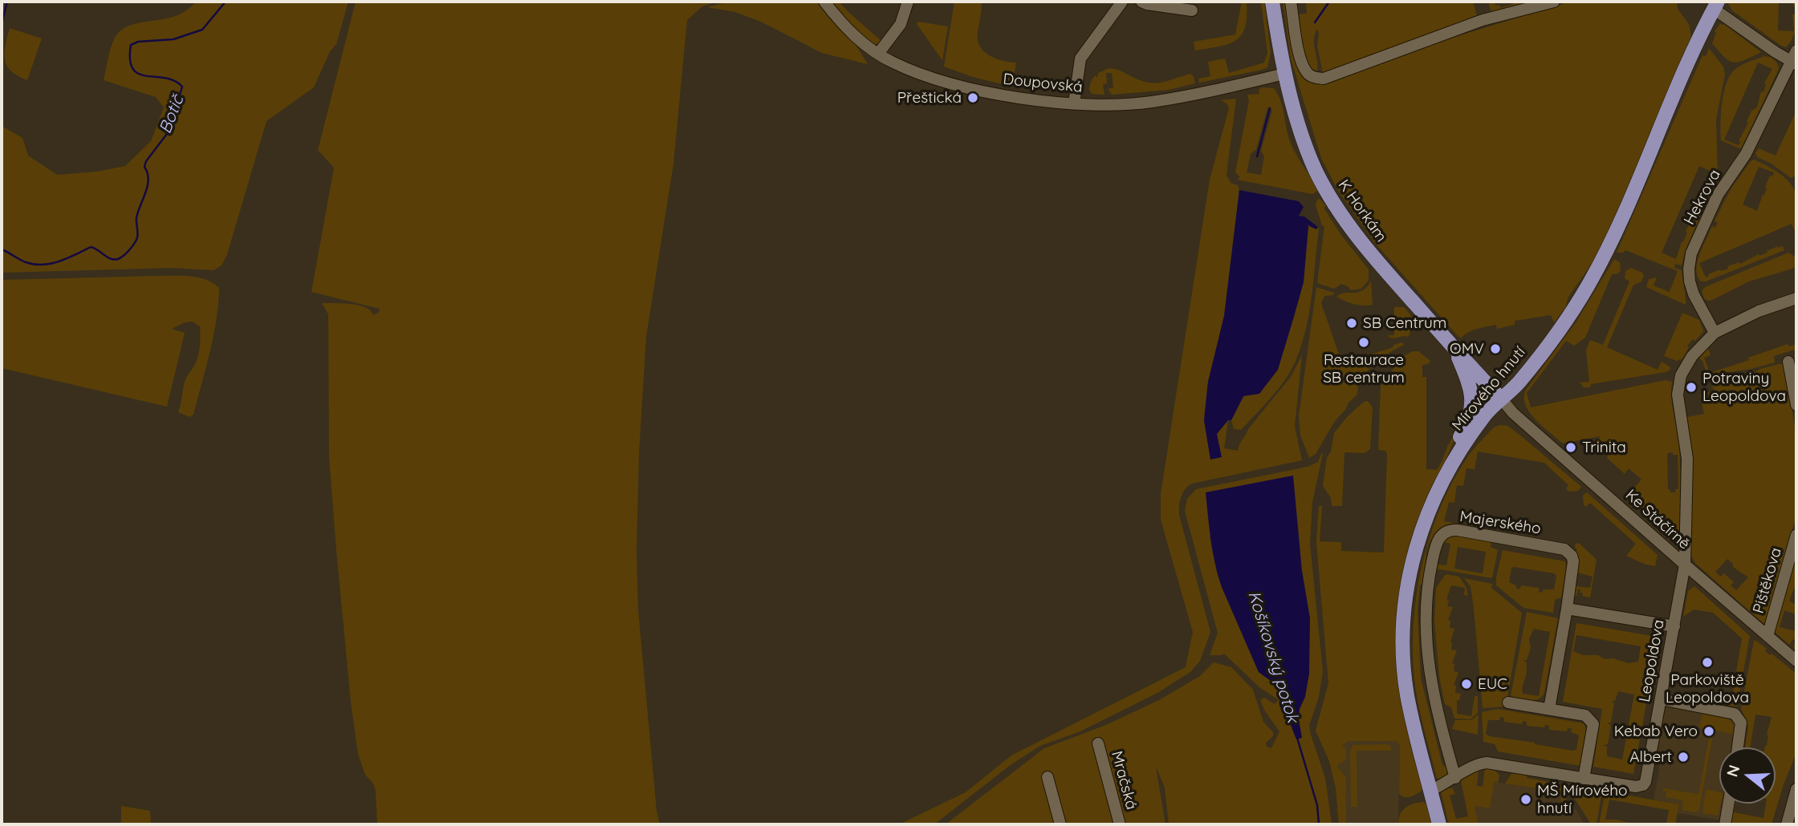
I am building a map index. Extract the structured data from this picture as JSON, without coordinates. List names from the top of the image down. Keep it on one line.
{"streets":{"main road":["K Horkám","Mírového hnutí"],"street":["Doupovská","Hekrova","Ke Stáčírně","Majerského","Pištěkova","Leopoldova","Mračská"]},"crossings":[["Doupovská","K Horkám"],["Hekrova","Leopoldova"],["K Horkám","Mírového hnutí"],["K Horkám","Ke Stáčírně"],["Mírového hnutí","Ke Stáčírně"],["Mírového hnutí","Leopoldova"],["Ke Stáčírně","Pištěkova"],["Ke Stáčírně","Leopoldova"],["Majerského","Leopoldova"]],"water":["Botič","Košíkovský potok"],"places":["Přeštická","SB Centrum","Restaurace SB centrum","OMV","Potraviny Leopoldova","Trinita","Parkoviště Leopoldova","EUC","Kebab Vero","Albert","MŠ Mírového hnutí"],"north":"left"}
